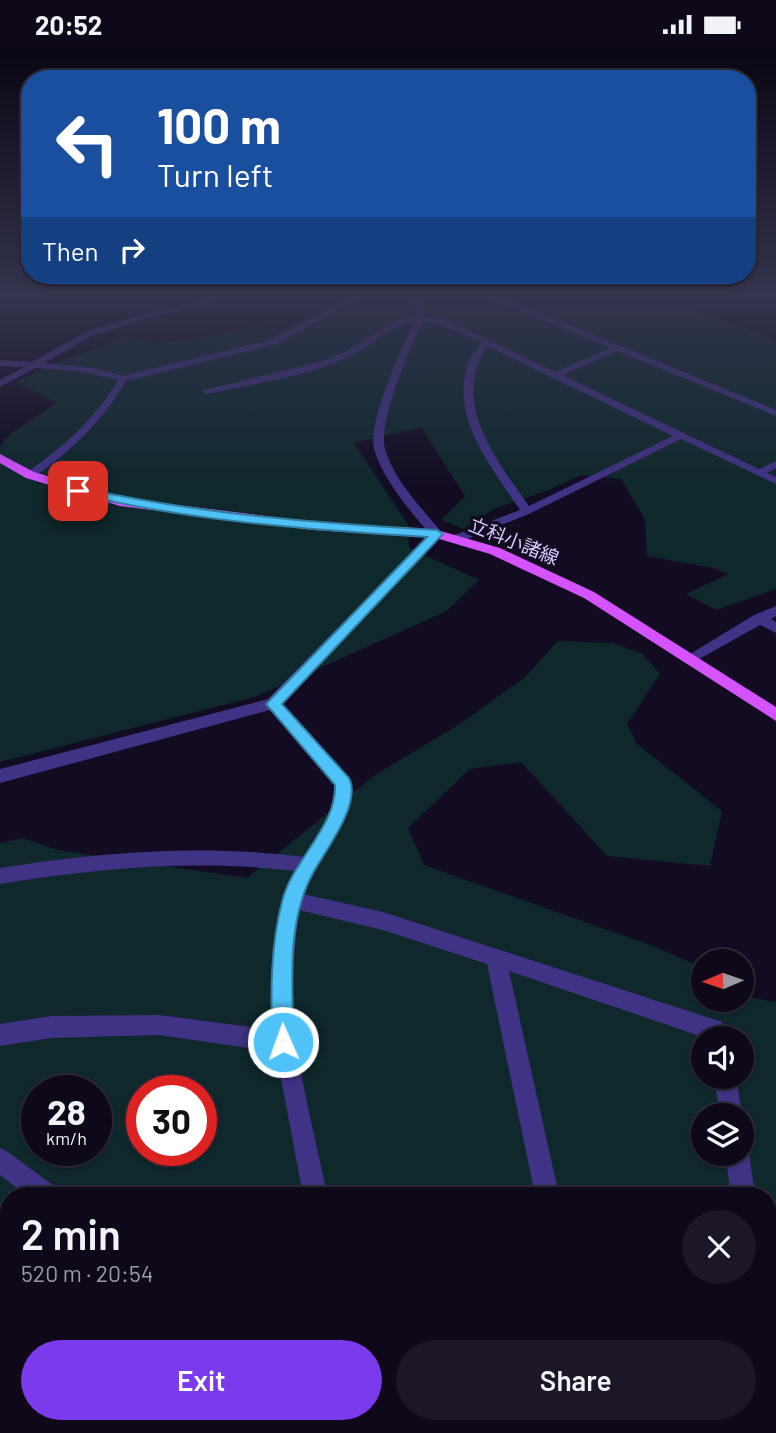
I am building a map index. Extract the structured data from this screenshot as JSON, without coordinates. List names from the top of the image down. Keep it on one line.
{"streets":{"main road":["立科小諸線"]},"north":"left","page":{"status":"20:52","turn":["100 m","Turn left"],"then":"Then","speed":"28 km/h","limit":"30","heading":["2 min","520 m · 20:54"],"buttons":["Exit","Share"]}}
